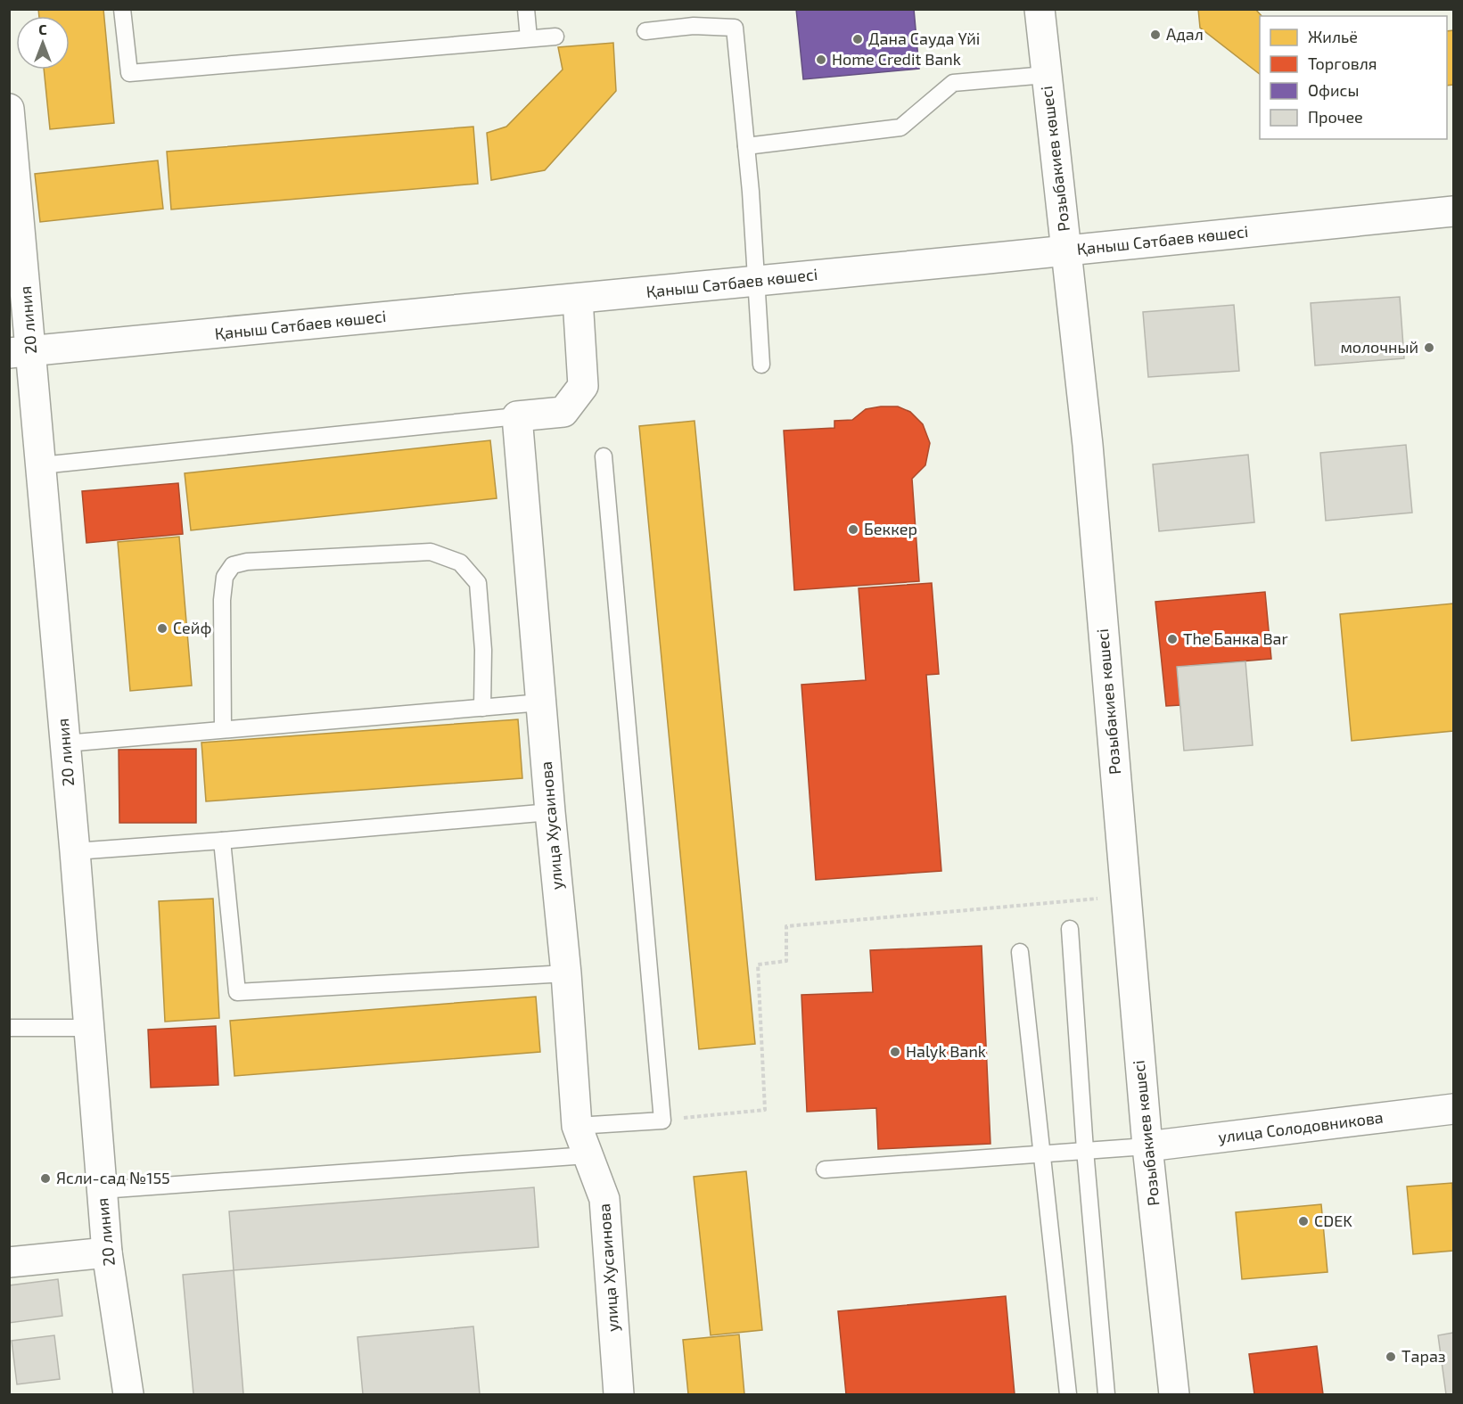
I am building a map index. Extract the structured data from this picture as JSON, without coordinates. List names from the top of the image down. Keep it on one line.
{"streets":{"street":["Розыбакиев көшесі","Қаныш Сәтбаев көшесі","20 линия","улица Хусаинова","улица Солодовникова"]},"crossings":[["Розыбакиев көшесі","Қаныш Сәтбаев көшесі"],["Розыбакиев көшесі","улица Солодовникова"],["Қаныш Сәтбаев көшесі","20 линия"]],"places":["Адал","Дана Сауда Үйі","Home Credit Bank","молочный","Беккер","Сейф","The Банка Bar","Halyk Bank","Ясли-сад №155","CDEK","Тараз"],"legend":["Жильё","Торговля","Офисы","Прочее"],"north":"top"}
